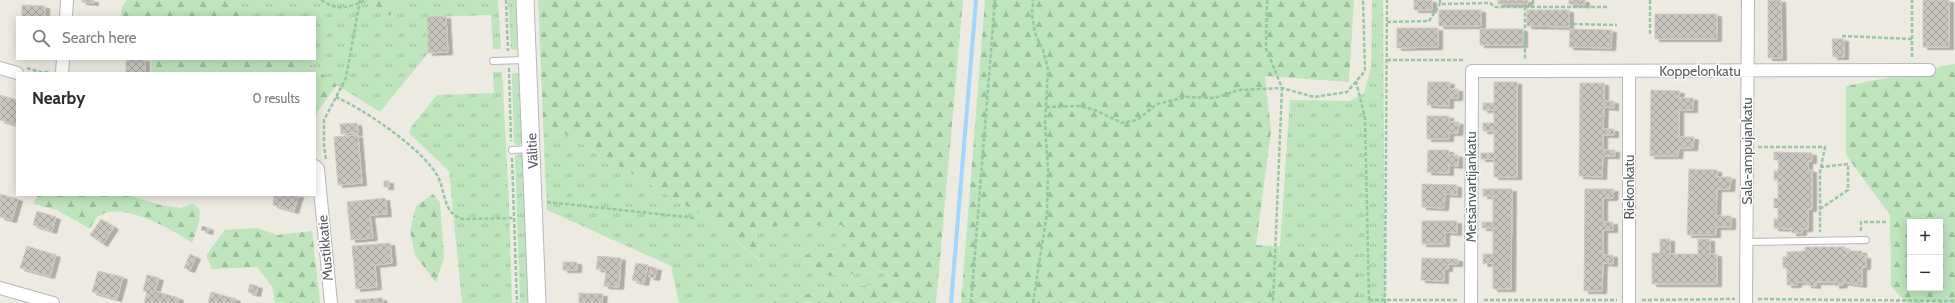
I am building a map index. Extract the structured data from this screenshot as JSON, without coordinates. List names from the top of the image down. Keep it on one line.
{"streets":{"main road":["Välitie"],"street":["Koppelonkatu","Sala-ampujankatu","Metsänvartijankatu","Riekonkatu","Mustikkatie"]},"crossings":[["Koppelonkatu","Sala-ampujankatu"],["Koppelonkatu","Metsänvartijankatu"],["Koppelonkatu","Riekonkatu"]],"page":{"search":"Search here","heading":["Nearby","0 results"],"map_buttons":["+","−"]}}
